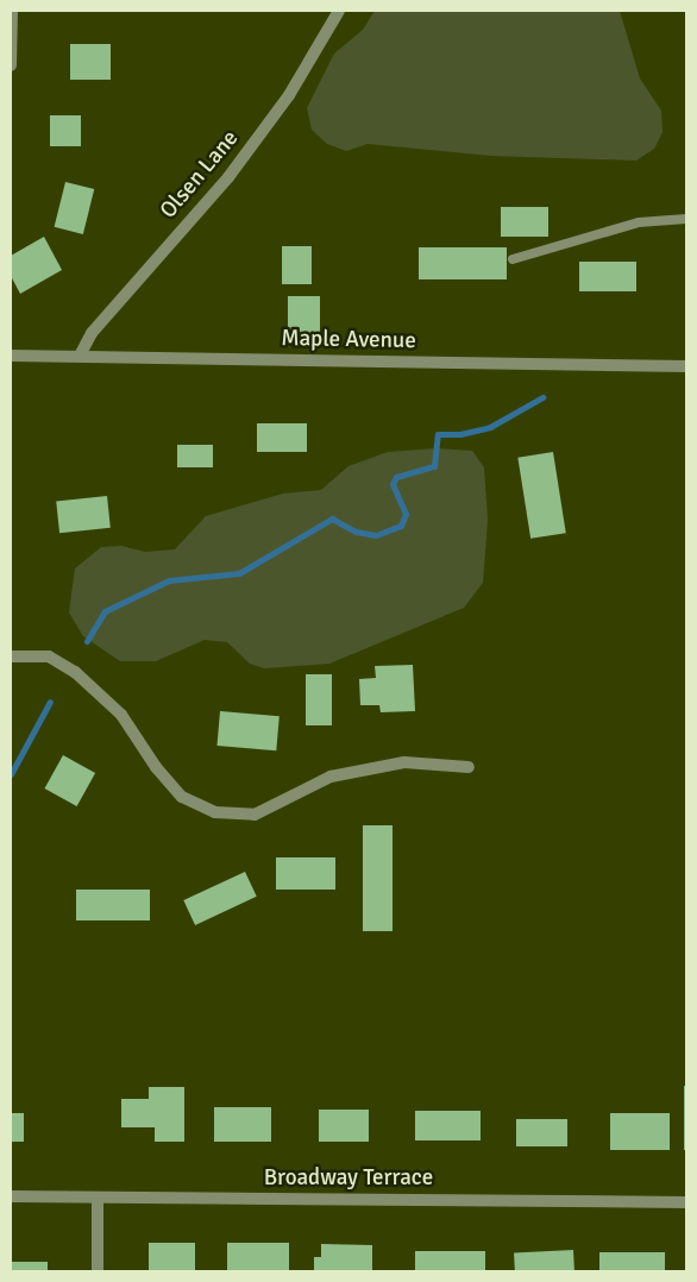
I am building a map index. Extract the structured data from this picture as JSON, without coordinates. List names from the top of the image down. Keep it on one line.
{"streets":{"street":["Olsen Lane","Maple Avenue","Broadway Terrace"]},"crossings":[["Olsen Lane","Maple Avenue"]]}
